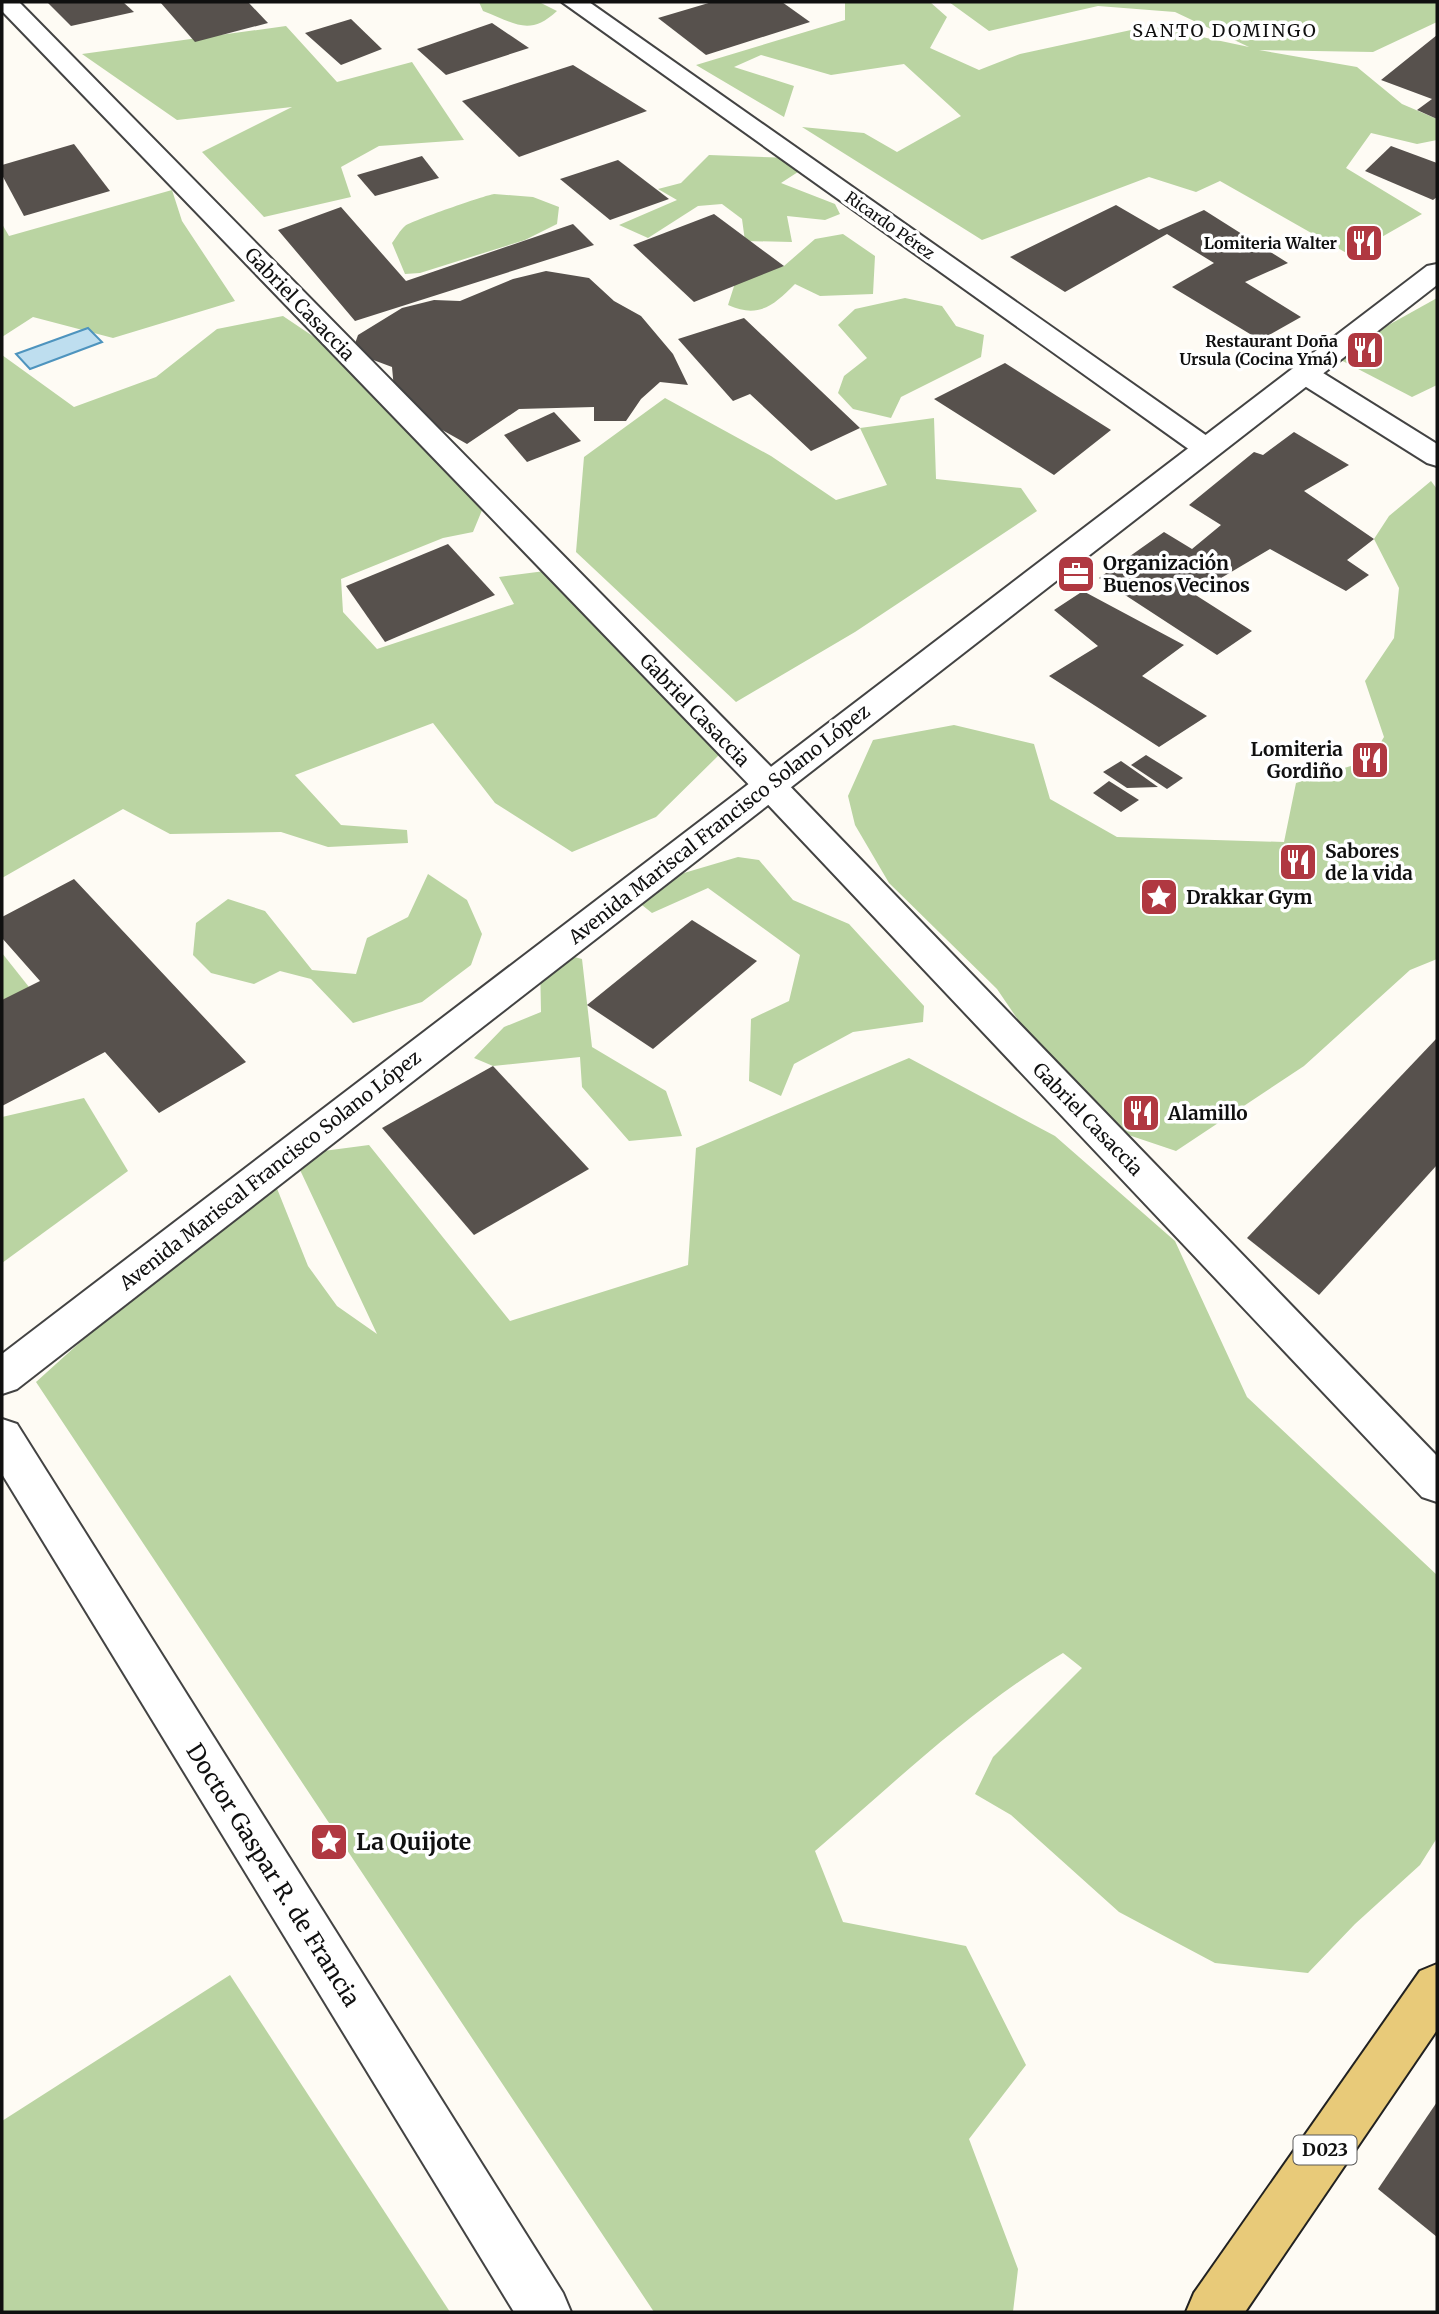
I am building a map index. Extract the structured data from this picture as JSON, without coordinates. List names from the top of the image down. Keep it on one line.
{"streets":{"main road":["D023"],"street":["Ricardo Pérez","Gabriel Casaccia","Avenida Mariscal Francisco Solano López","Doctor Gaspar R. de Francia"]},"crossings":[["Ricardo Pérez","Avenida Mariscal Francisco Solano López"],["Gabriel Casaccia","Avenida Mariscal Francisco Solano López"]],"districts":["SANTO DOMINGO"],"places":{"restaurant":["Lomiteria Walter","Restaurant Doña Ursula (Cocina Ymá)","Lomiteria Gordiño","Sabores de la vida","Alamillo"],"office":["Organización Buenos Vecinos"],"place":["Drakkar Gym","La Quijote"]}}
